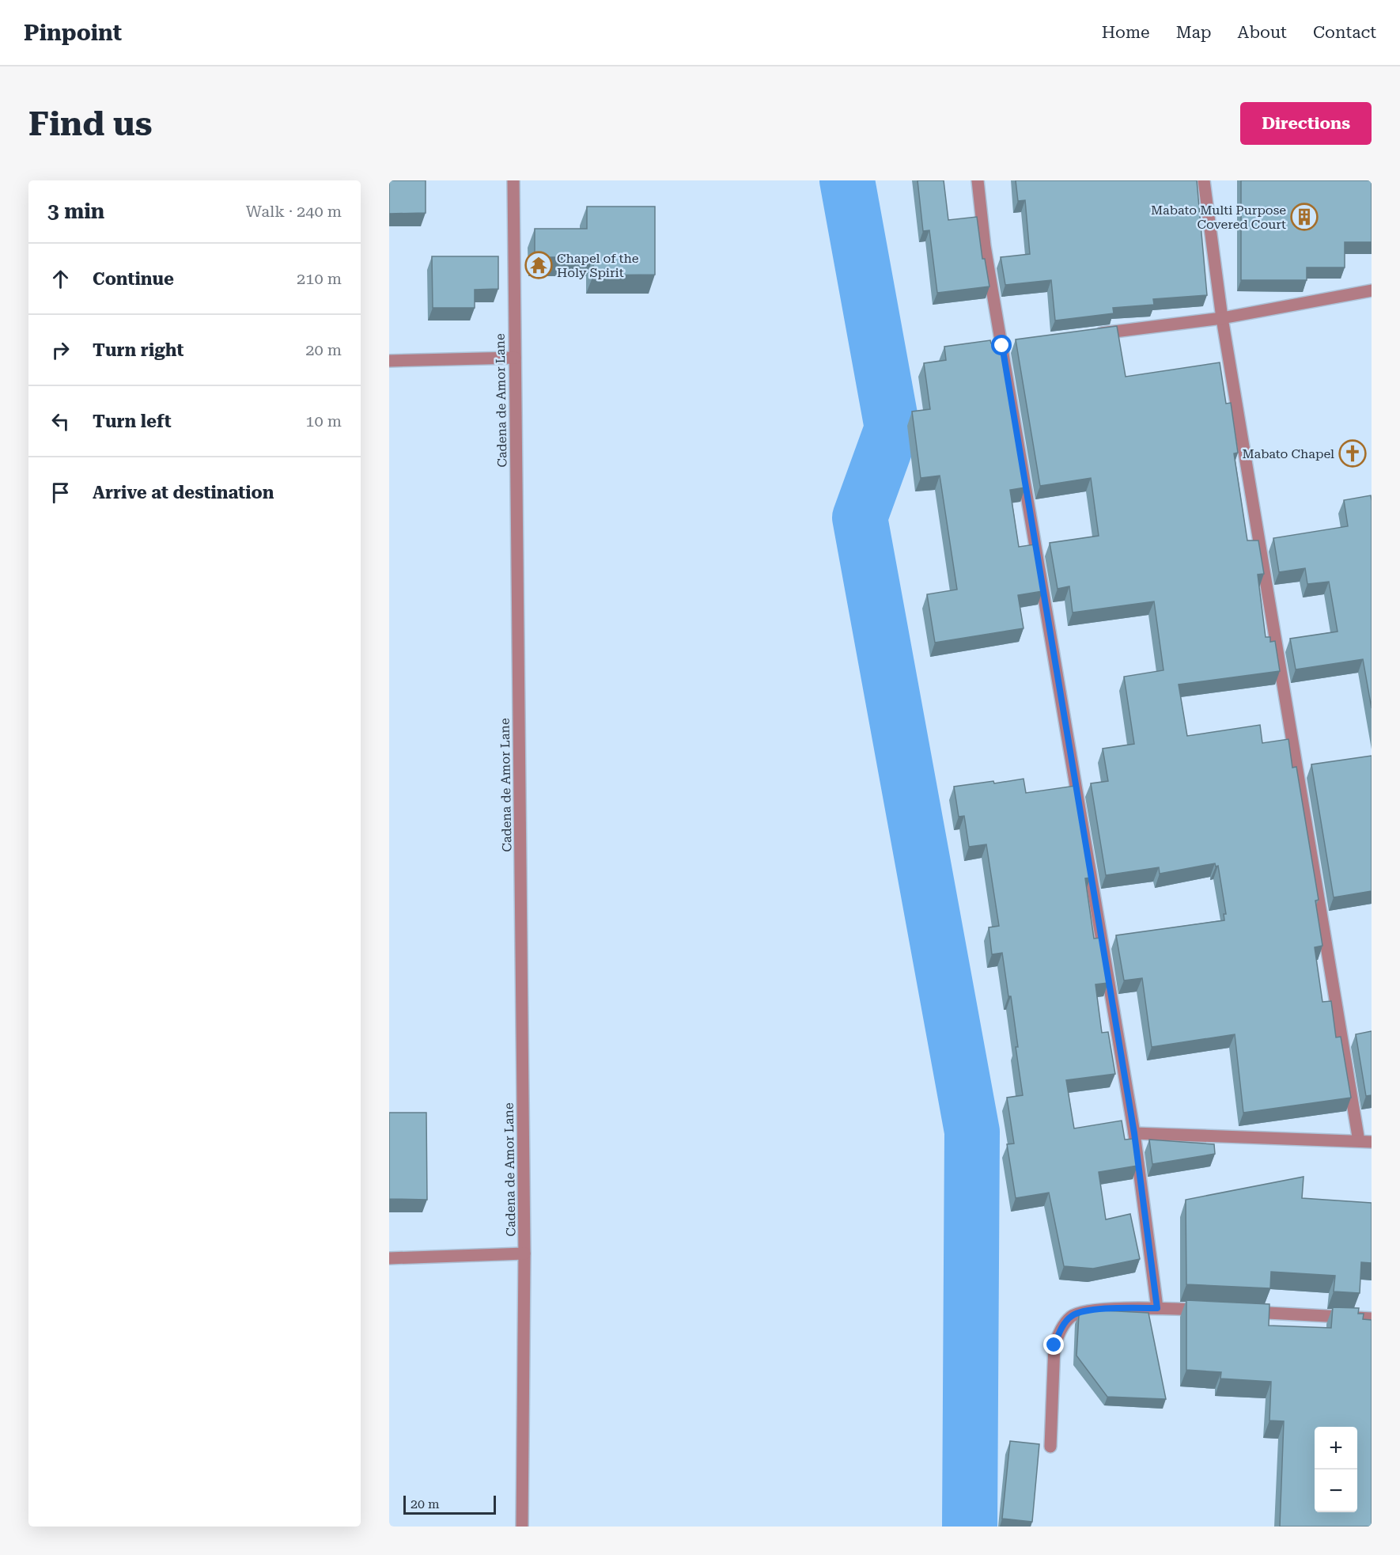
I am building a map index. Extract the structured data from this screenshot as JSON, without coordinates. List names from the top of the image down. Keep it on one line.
{"streets":{"street":["Cadena de Amor Lane"]},"places":{"building":["Mabato Multi Purpose Covered Court"],"temple":["Chapel of the Holy Spirit"],"church":["Mabato Chapel"]},"scale_bar":"20 m","page":{"header":"Pinpoint","nav":["Home","Map","About","Contact"],"buttons":"Directions","title":"Find us","heading":["3 min","Walk · 240 m"],"list":[["Continue","210 m"],["Turn right","20 m"],["Turn left","10 m"],"Arrive at destination"],"map_buttons":["+","−"],"scale":"20 m"}}
